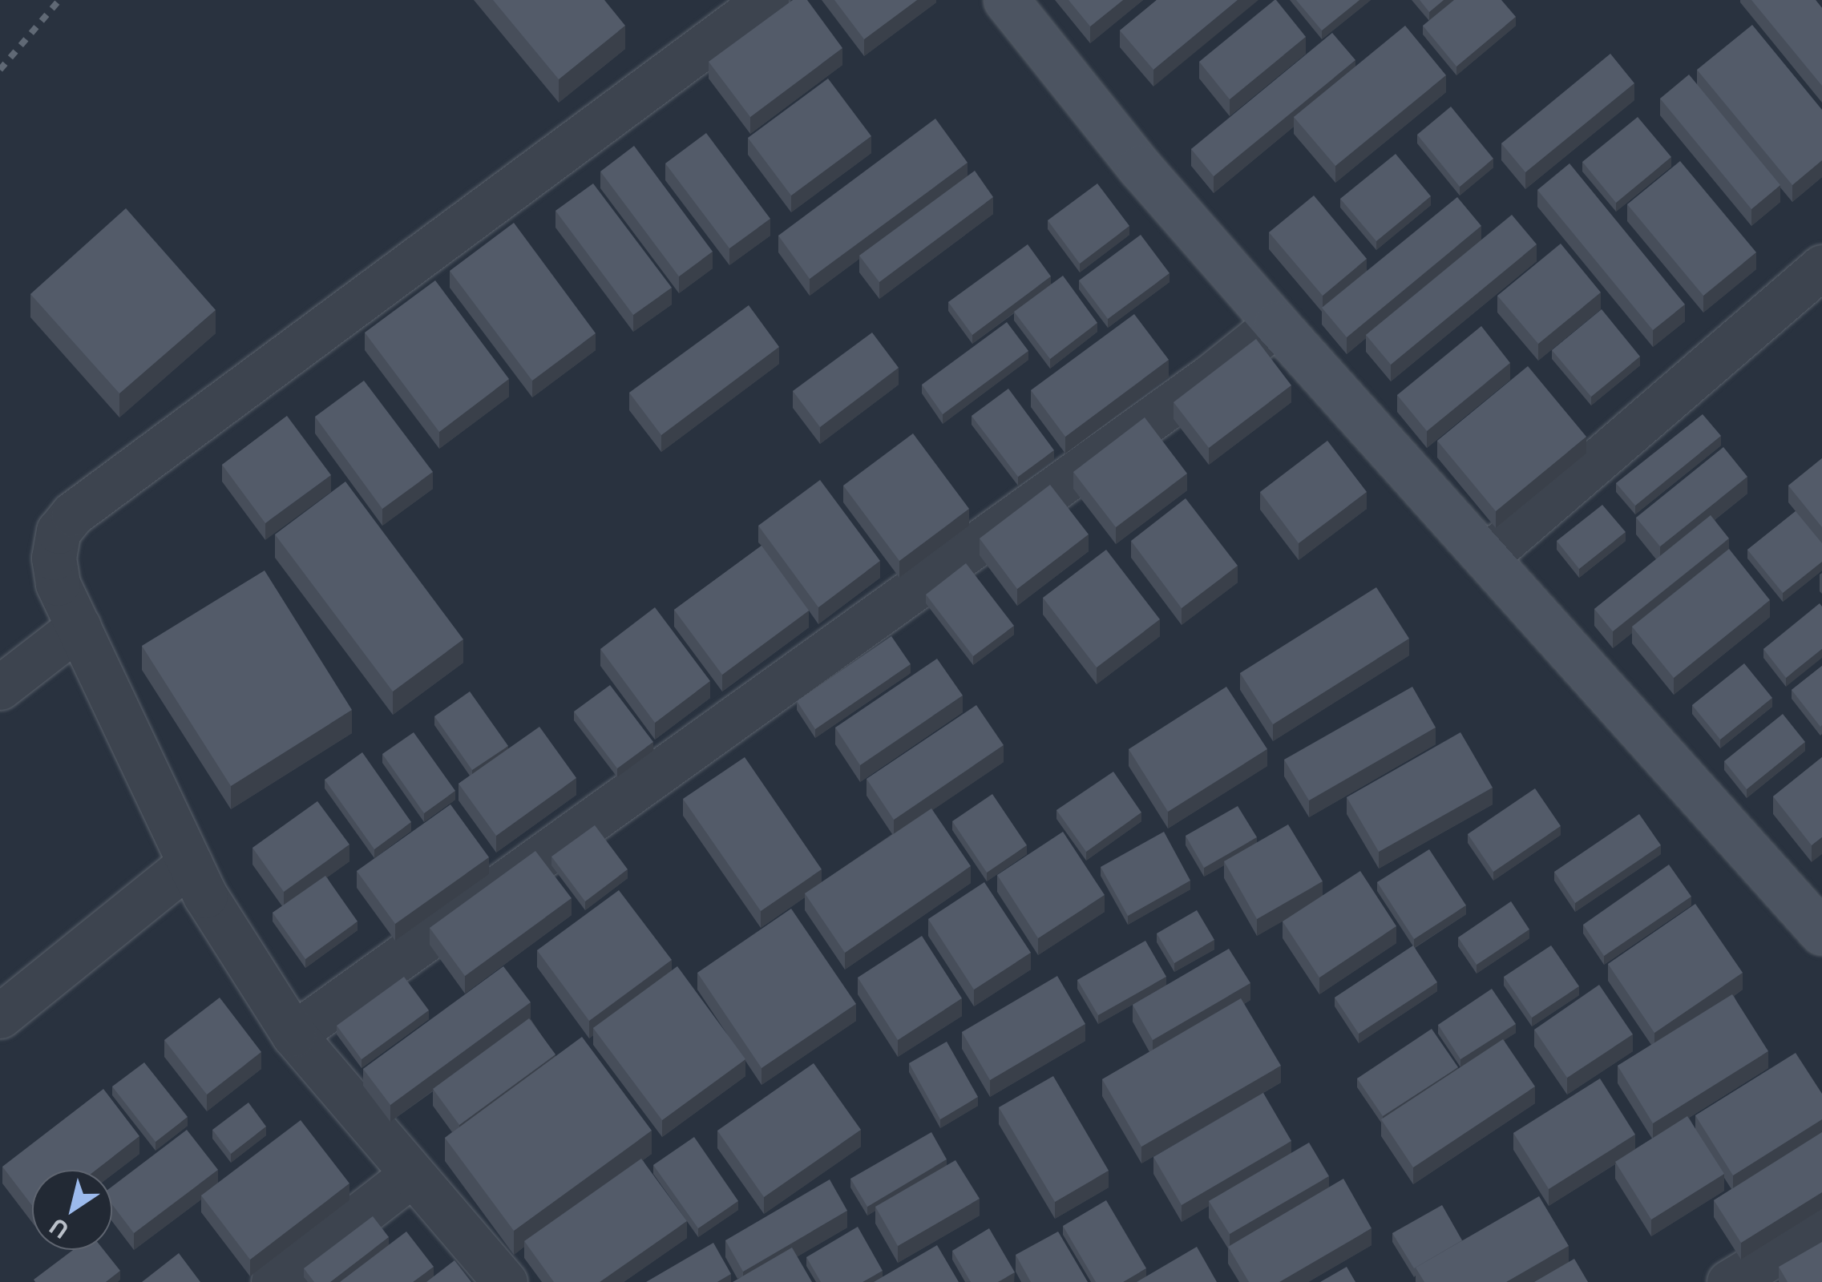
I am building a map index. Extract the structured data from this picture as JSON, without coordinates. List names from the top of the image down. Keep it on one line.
{"north":"bottom left"}
